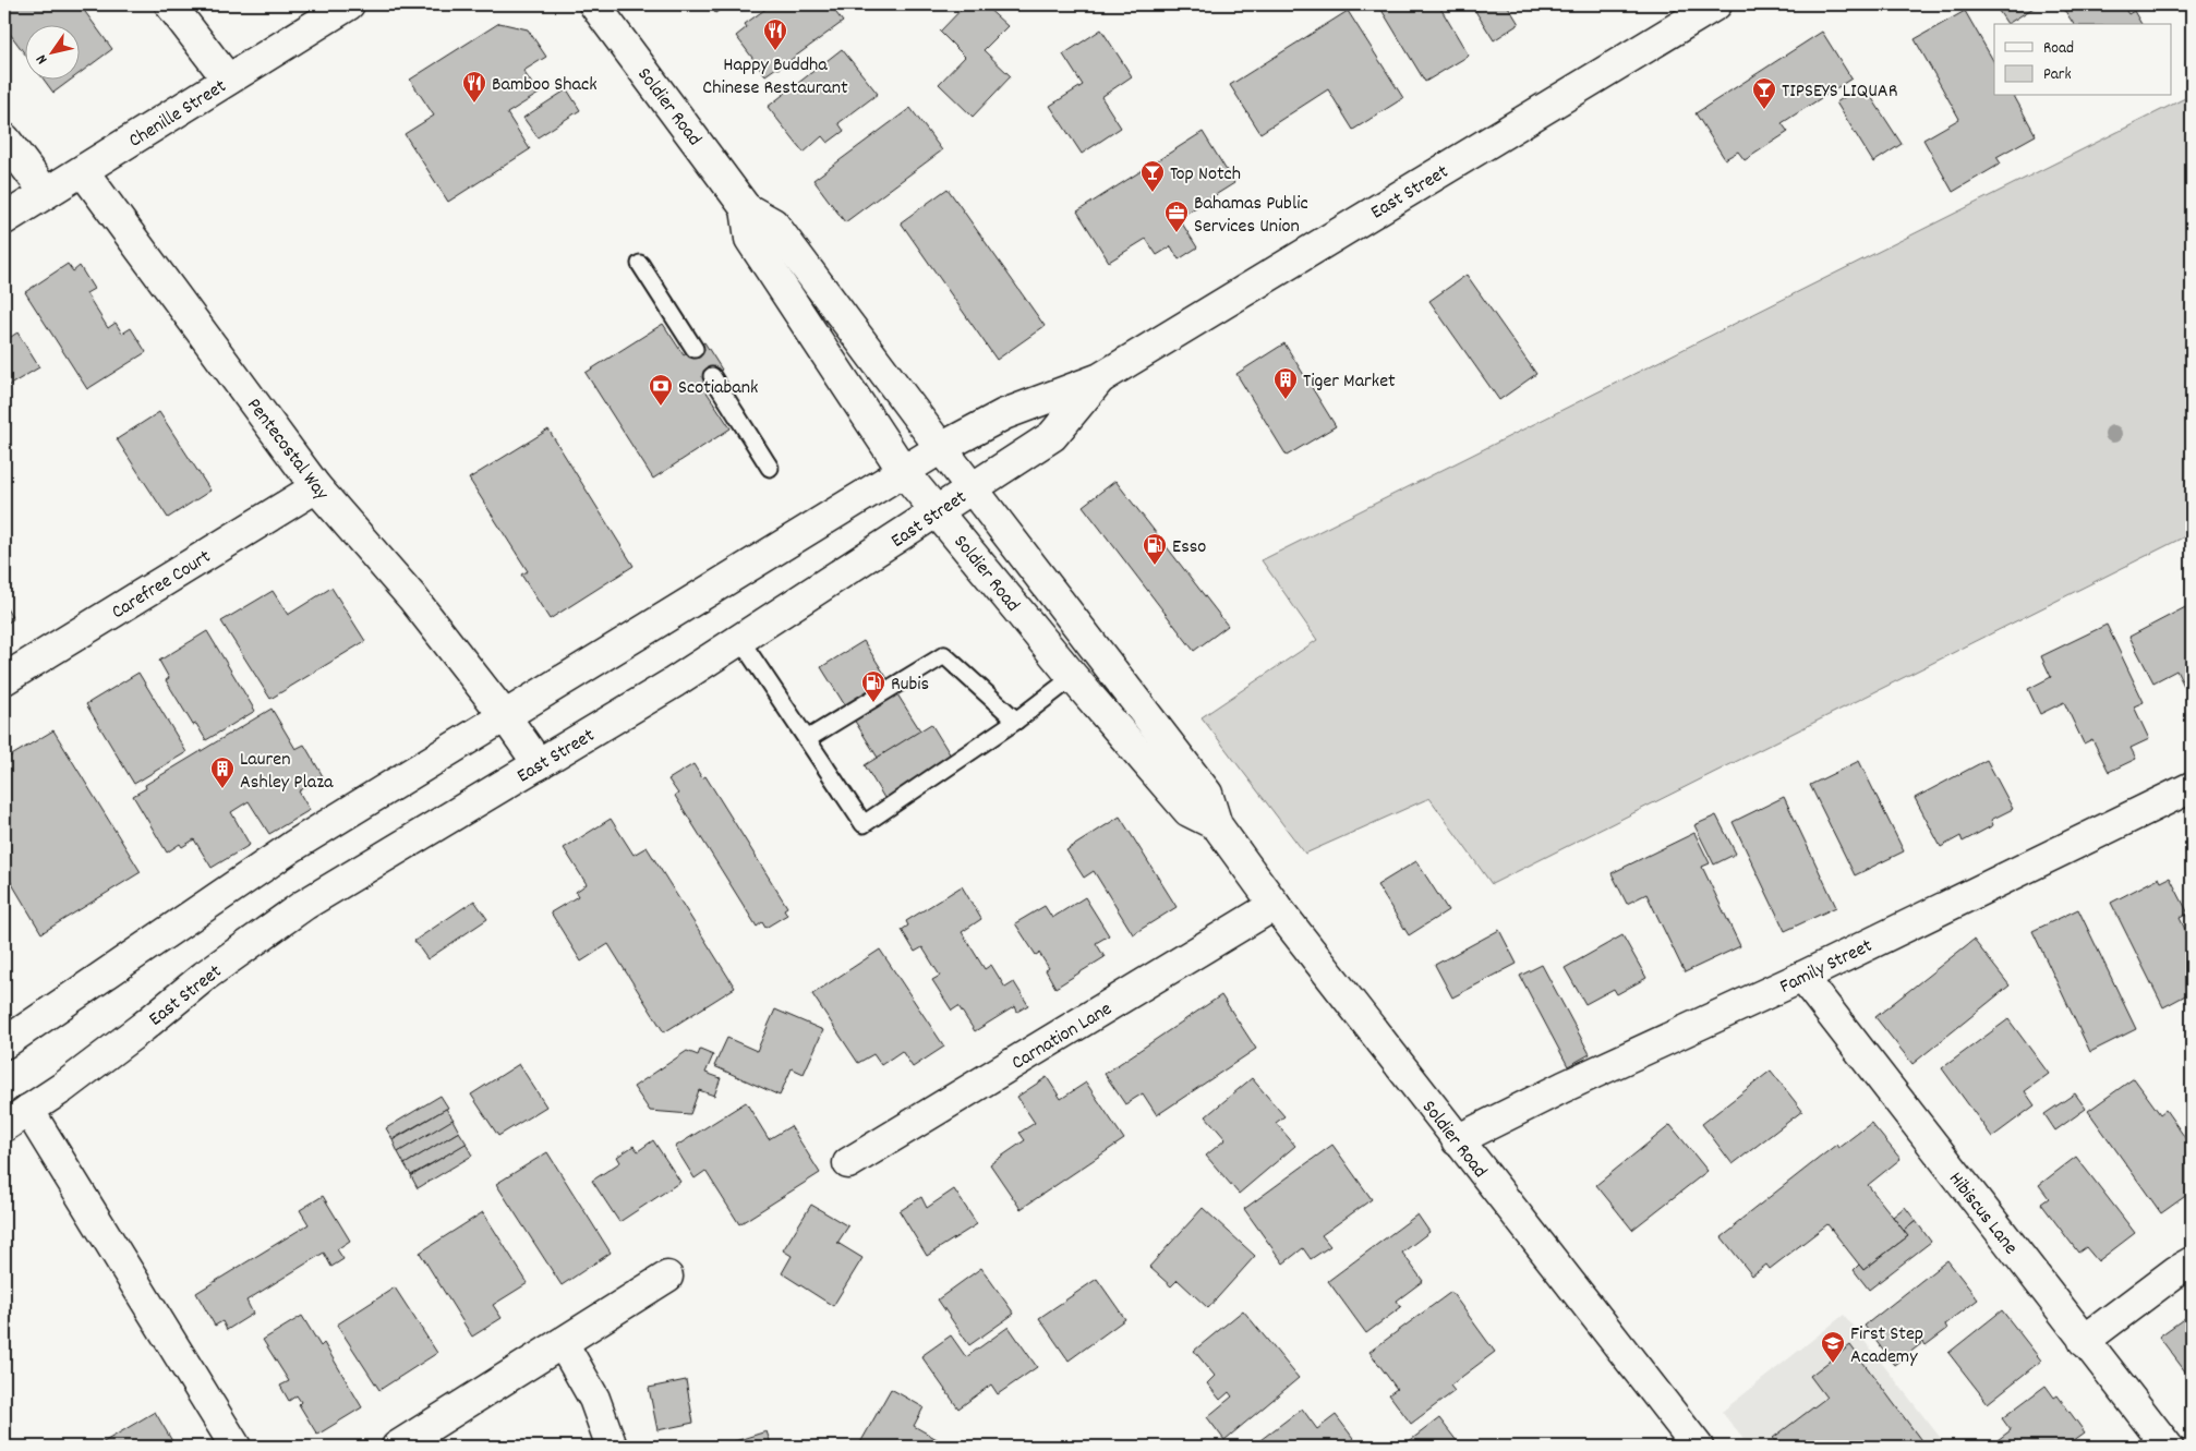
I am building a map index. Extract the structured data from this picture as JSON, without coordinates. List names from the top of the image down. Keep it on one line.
{"streets":{"main road":["Soldier Road","Chenille Street","East Street","Pentecostal Way","Carefree Court","Family Street","Carnation Lane","Hibiscus Lane"]},"crossings":[["Soldier Road","East Street"],["Soldier Road","Family Street"],["Soldier Road","Carnation Lane"],["Chenille Street","Pentecostal Way"],["East Street","Pentecostal Way"],["Pentecostal Way","Carefree Court"],["Family Street","Hibiscus Lane"]],"places":{"restaurant":["Happy Buddha Chinese Restaurant","Bamboo Shack"],"bar":["TIPSEYS LIQUAR","Top Notch"],"office":["Bahamas Public Services Union"],"building":["Tiger Market","Lauren Ashley Plaza"],"bank":["Scotiabank"],"fuel station":["Esso","Rubis"],"school or university":["First Step Academy"]},"legend":["Road","Park"],"north":"bottom left"}
